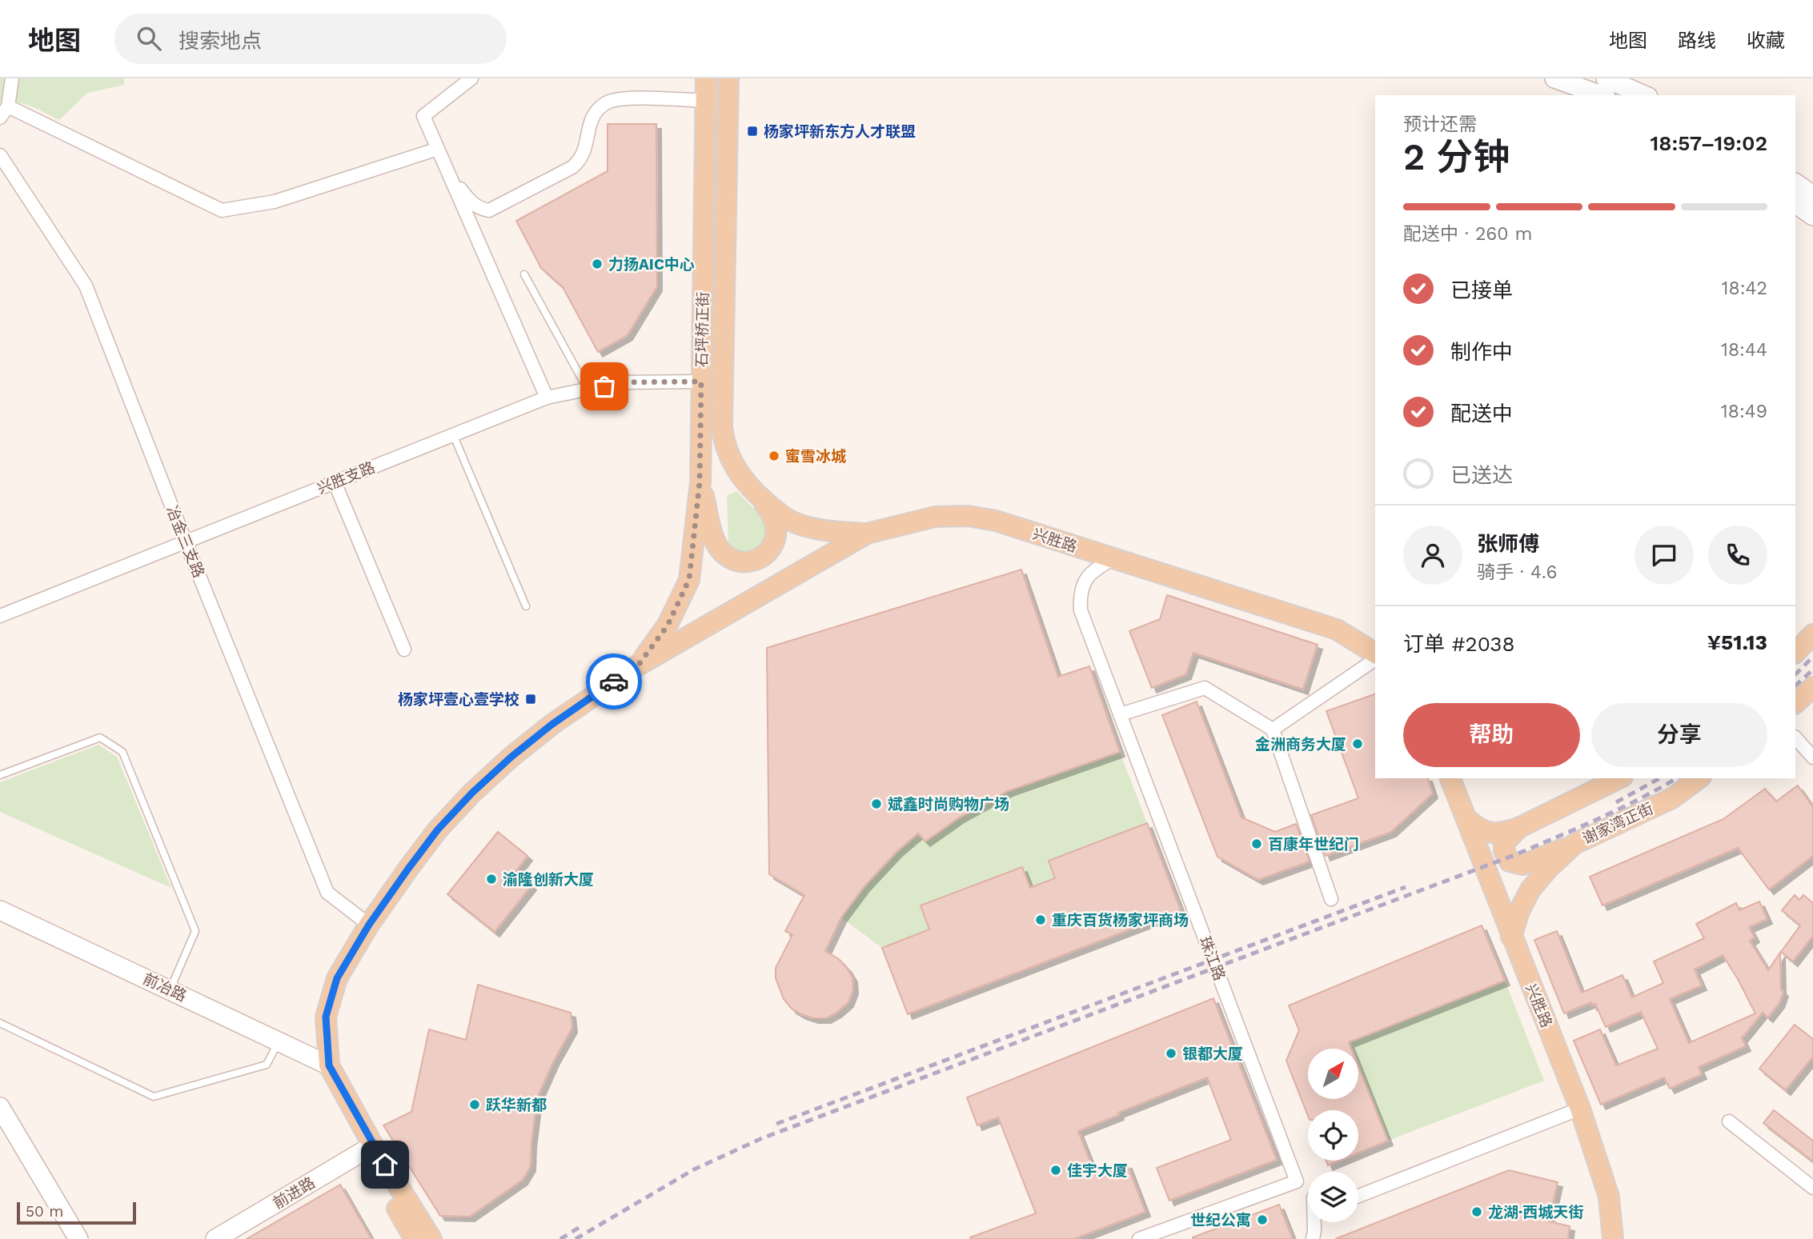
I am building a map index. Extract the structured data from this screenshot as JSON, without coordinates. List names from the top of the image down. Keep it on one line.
{"streets":{"main road":["石坪桥正街","兴胜路","谢家湾正街"],"street":["兴胜支路","冶金三支路","珠江路","前冶路","前进路"]},"crossings":[["石坪桥正街","兴胜支路"],["石坪桥正街","兴胜路"],["兴胜支路","冶金三支路"],["兴胜路","谢家湾正街"],["兴胜路","珠江路"]],"places":{"transit":["杨家坪新东方人才联盟","杨家坪壹心壹学校"],"other":["力扬AIC中心","蜜雪冰城","金洲商务大厦","斌鑫时尚购物广场","百康年世纪门","渝隆创新大厦","重庆百货杨家坪商场","银都大厦","跃华新都","佳宇大厦","龙湖·西城天街","世纪公寓"]},"scale_bar":"50 m","north":"top right","page":{"header":"地图","search":"搜索地点","nav":["地图","路线","收藏"],"heading":["2 分钟","预计还需","18:57–19:02"],"panel":["张师傅","骑手 · 4.6","订单 #2038","¥51.13"],"bar":"配送中 · 260 m","list":[["已接单","18:42"],["制作中","18:44"],["配送中","18:49"],"已送达"],"buttons":["帮助","分享"],"scale":"50 m"}}
